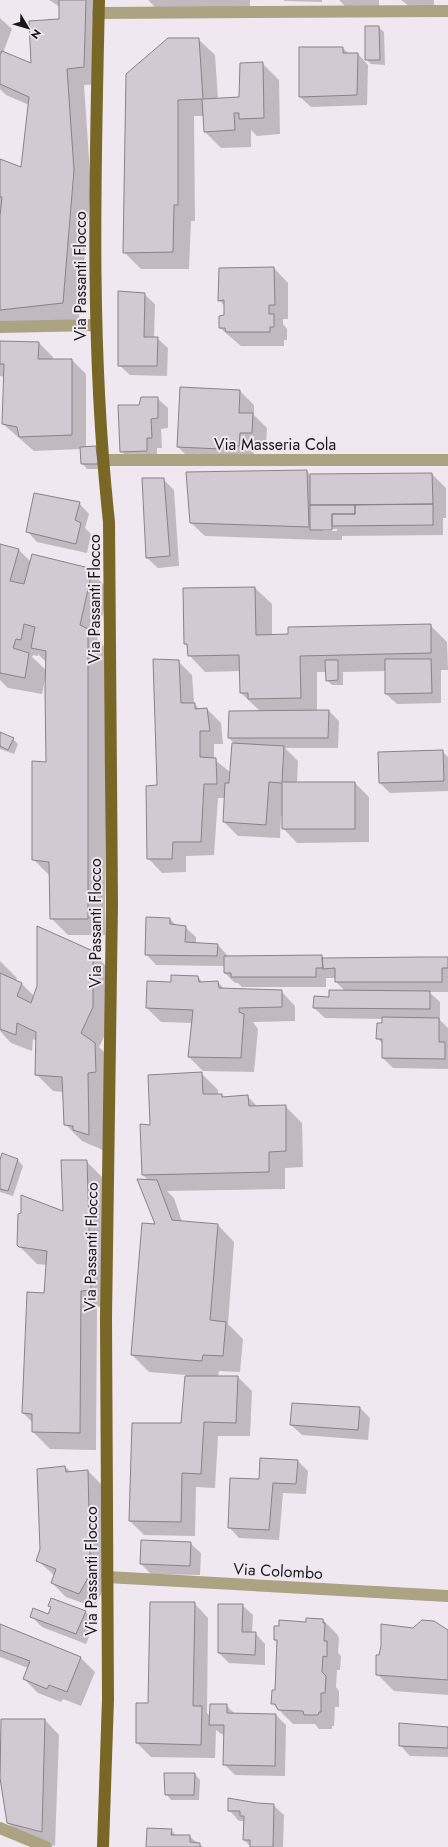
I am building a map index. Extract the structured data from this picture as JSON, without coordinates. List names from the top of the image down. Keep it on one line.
{"streets":{"main road":["Via Passanti Flocco"],"street":["Via Masseria Cola","Via Colombo"]},"crossings":[["Via Passanti Flocco","Via Masseria Cola"],["Via Passanti Flocco","Via Colombo"]],"north":"bottom right"}
